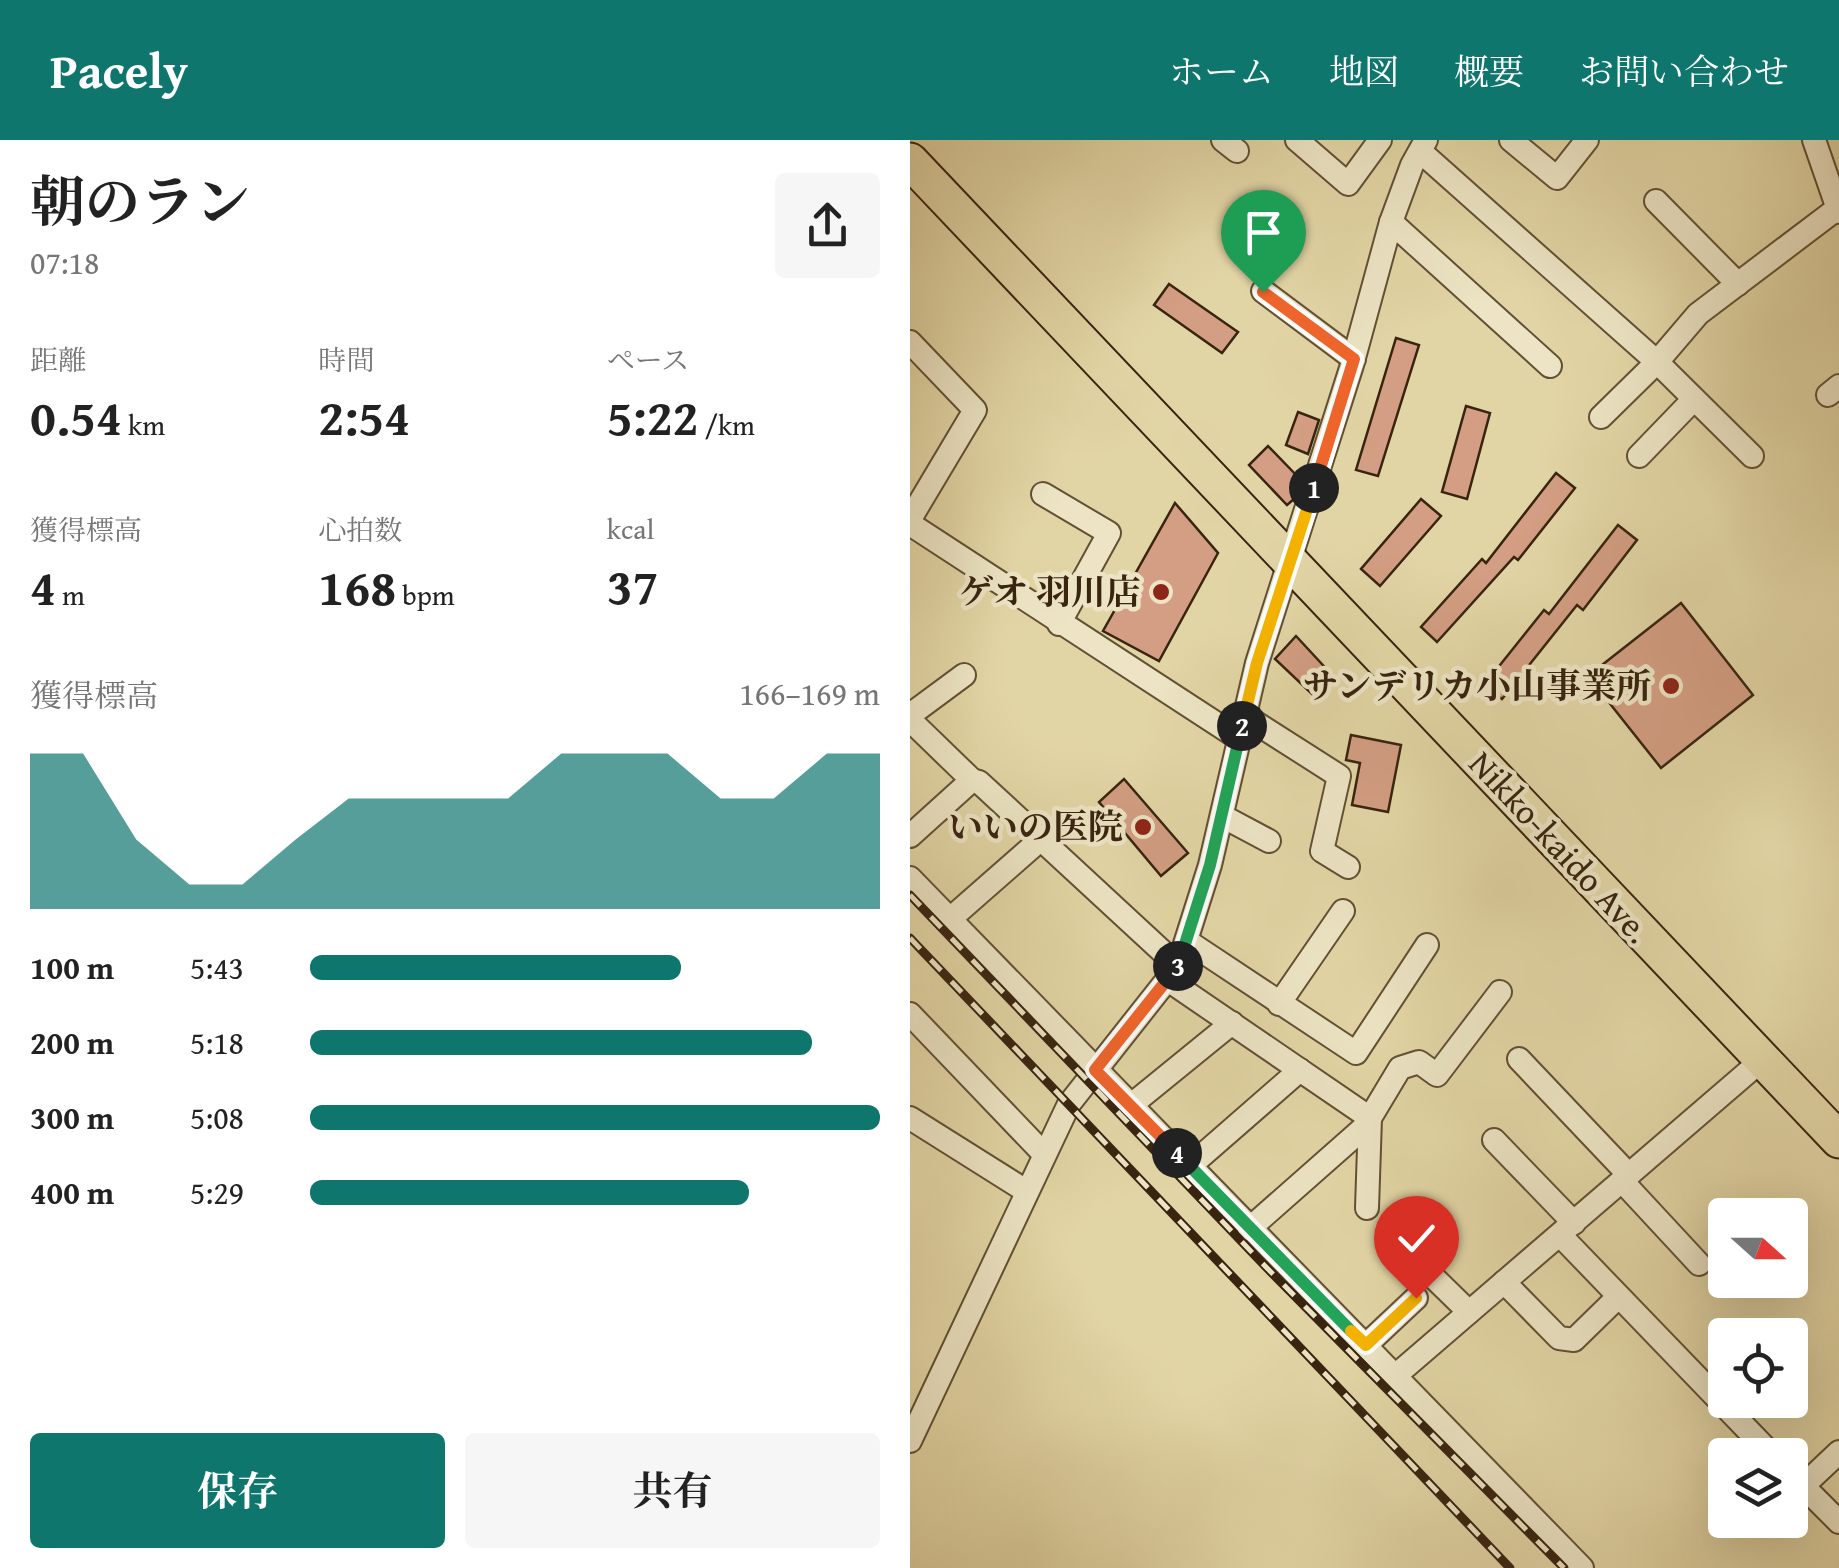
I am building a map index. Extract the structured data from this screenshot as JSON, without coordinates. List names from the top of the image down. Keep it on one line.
{"streets":{"highway":["Nikko-kaido Ave."]},"places":["ゲオ 羽川店","サンデリカ小山事業所","いいの医院"],"north":"right","page":{"header":"Pacely","nav":["ホーム","地図","概要","お問い合わせ"],"heading":["朝のラン","07:18"],"stats":[["距離","0.54 km"],["時間","2:54"],["ペース","5:22 /km"],["獲得標高","4 m"],["心拍数","168 bpm"],["kcal","37"]],"pins":["1","2","3","4"],"chart":["獲得標高","166–169 m"],"list":[{"name":"100 m","note":"5:43"},{"name":"200 m","note":"5:18"},{"name":"300 m","note":"5:08"},{"name":"400 m","note":"5:29"}],"buttons":["保存","共有"]}}
